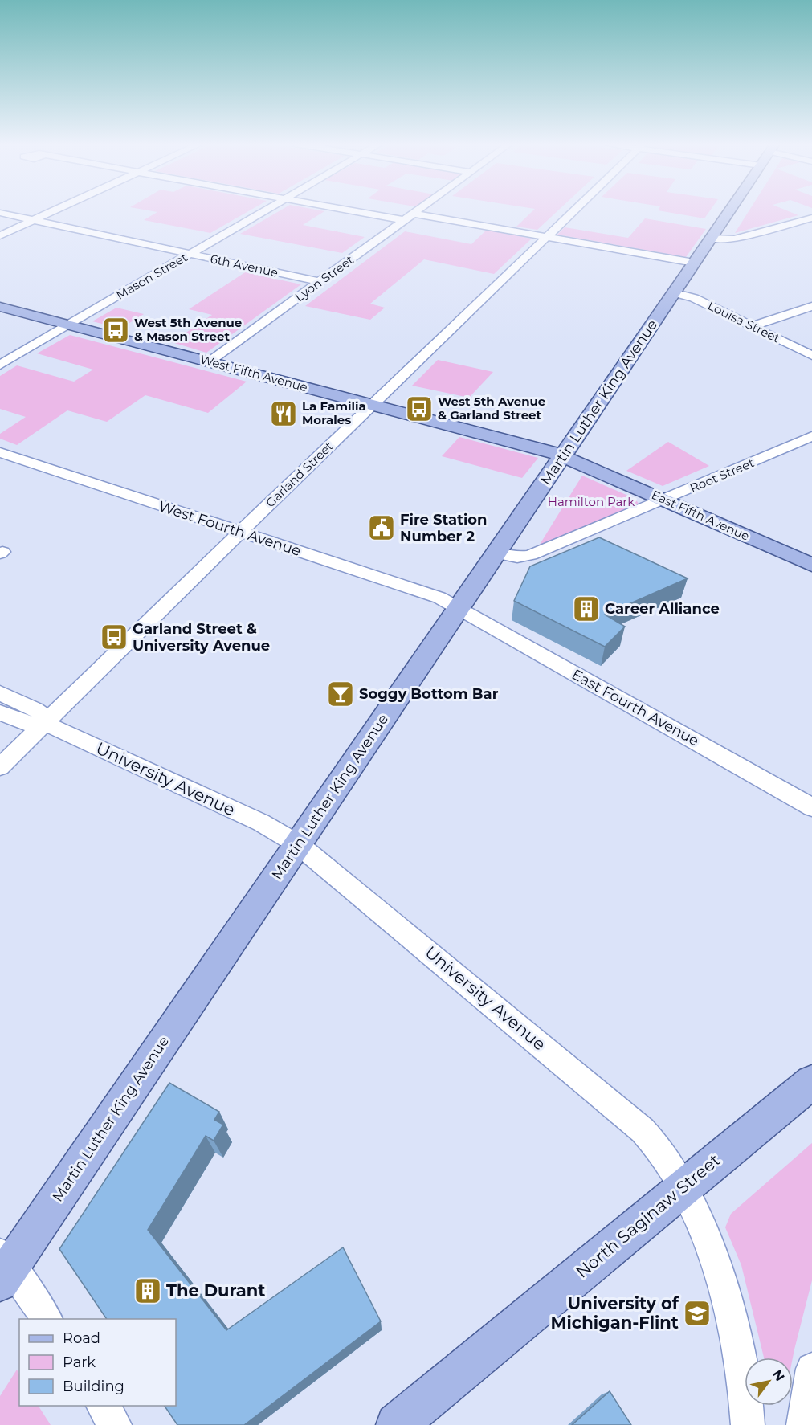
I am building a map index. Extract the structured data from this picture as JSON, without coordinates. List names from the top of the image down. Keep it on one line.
{"streets":{"main road":["West Fifth Avenue","Martin Luther King Avenue","East Fifth Avenue","North Saginaw Street"],"street":["6th Avenue","Mason Street","Lyon Street","Louisa Street","Garland Street","Root Street","West Fourth Avenue","East Fourth Avenue","University Avenue"]},"crossings":[["6th Avenue","Mason Street"],["6th Avenue","Lyon Street"],["Mason Street","West Fifth Avenue"],["Lyon Street","West Fifth Avenue"],["Louisa Street","Martin Luther King Avenue"],["West Fifth Avenue","Martin Luther King Avenue"],["West Fifth Avenue","Garland Street"],["West Fifth Avenue","East Fifth Avenue"],["Martin Luther King Avenue","Root Street"],["Martin Luther King Avenue","East Fifth Avenue"],["Martin Luther King Avenue","West Fourth Avenue"],["Martin Luther King Avenue","East Fourth Avenue"],["Martin Luther King Avenue","University Avenue"],["Garland Street","West Fourth Avenue"],["Garland Street","University Avenue"],["Root Street","East Fifth Avenue"],["West Fourth Avenue","East Fourth Avenue"],["University Avenue","North Saginaw Street"]],"parks":["Hamilton Park"],"places":{"bus stop":["West 5th Avenue & Mason Street","West 5th Avenue & Garland Street","Garland Street & University Avenue"],"restaurant":["La Familia Morales"],"public building":["Fire Station Number 2"],"building":["Career Alliance","The Durant"],"bar":["Soggy Bottom Bar"],"school or university":["University of Michigan-Flint"]},"legend":["Road","Park","Building"],"north":"top right"}
